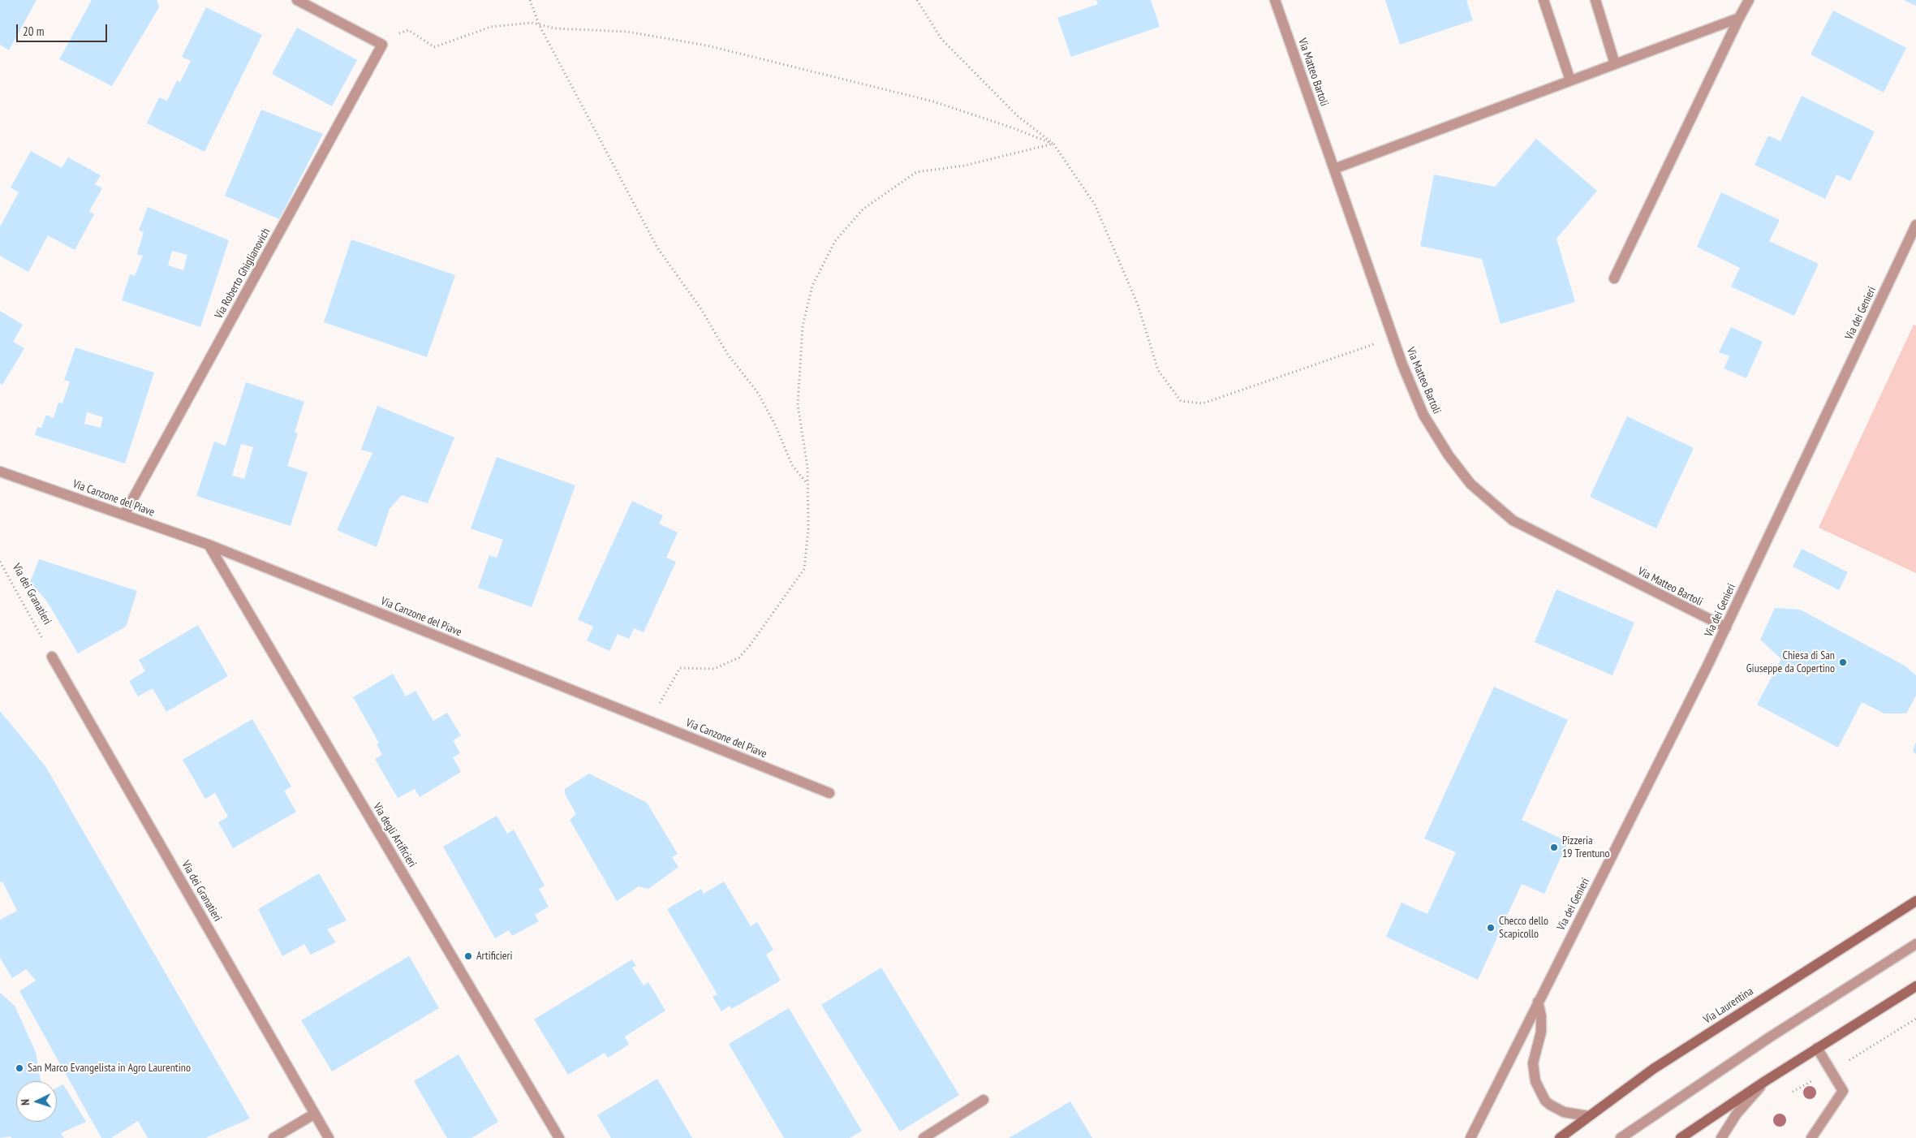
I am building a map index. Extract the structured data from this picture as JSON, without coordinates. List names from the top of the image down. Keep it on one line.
{"streets":{"main road":["Via Laurentina"],"street":["Via Matteo Bartoli","Via Roberto Ghiglianovich","Via dei Genieri","Via Canzone del Piave","Via dei Granatieri","Via degli Artificieri"]},"crossings":[["Via Matteo Bartoli","Via dei Genieri"],["Via Roberto Ghiglianovich","Via Canzone del Piave"],["Via Canzone del Piave","Via degli Artificieri"]],"places":["Chiesa di San Giuseppe da Copertino","Pizzeria 19 Trentuno","Checco dello Scapicollo","Artificieri","San Marco Evangelista in Agro Laurentino"],"scale_bar":"20 m","north":"left"}
